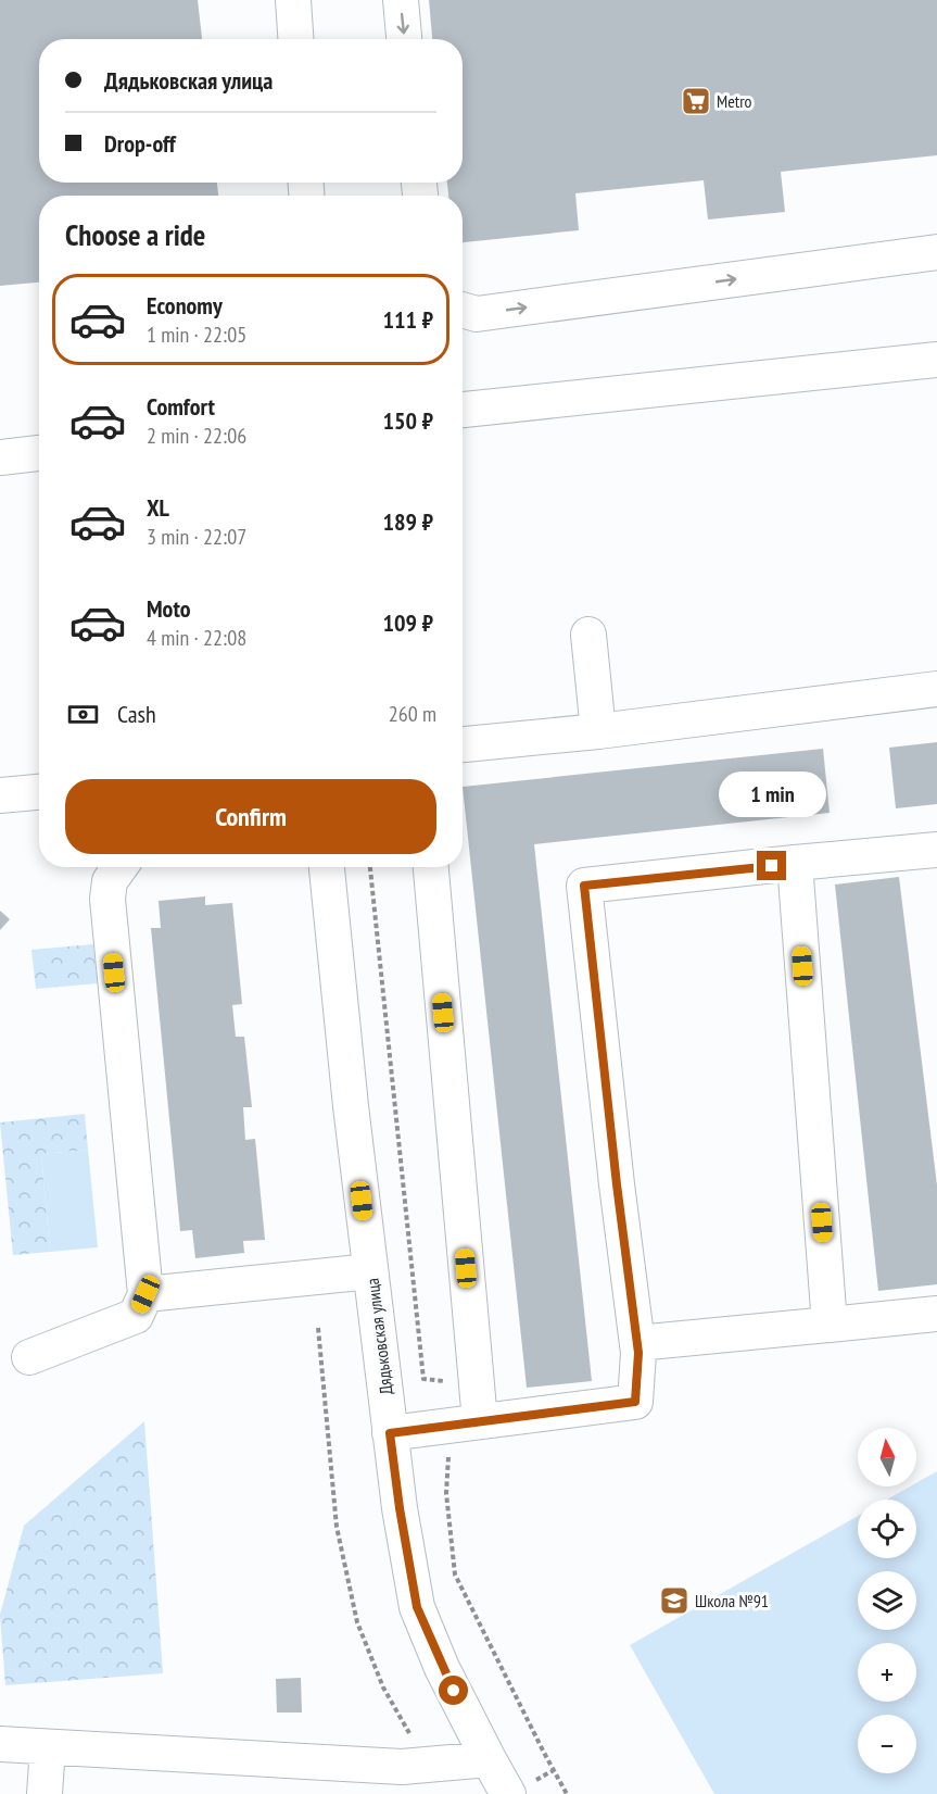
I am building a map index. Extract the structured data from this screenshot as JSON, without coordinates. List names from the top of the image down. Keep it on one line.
{"streets":{"street":["Дядьковская улица"]},"places":{"supermarket":["Metro"],"school or university":["Школа №91"]},"north":"top","page":{"banner":["Дядьковская улица","Drop-off"],"heading":"Choose a ride","list":[{"name":"Economy","note":"1 min · 22:05","value":"111 ₽"},{"name":"Comfort","note":"2 min · 22:06","value":"150 ₽"},{"name":"XL","note":"3 min · 22:07","value":"189 ₽"},{"name":"Moto","note":"4 min · 22:08","value":"109 ₽"}],"pay":["Cash","260 m"],"buttons":"Confirm","bubble":"1 min","map_buttons":["+","−"]}}
